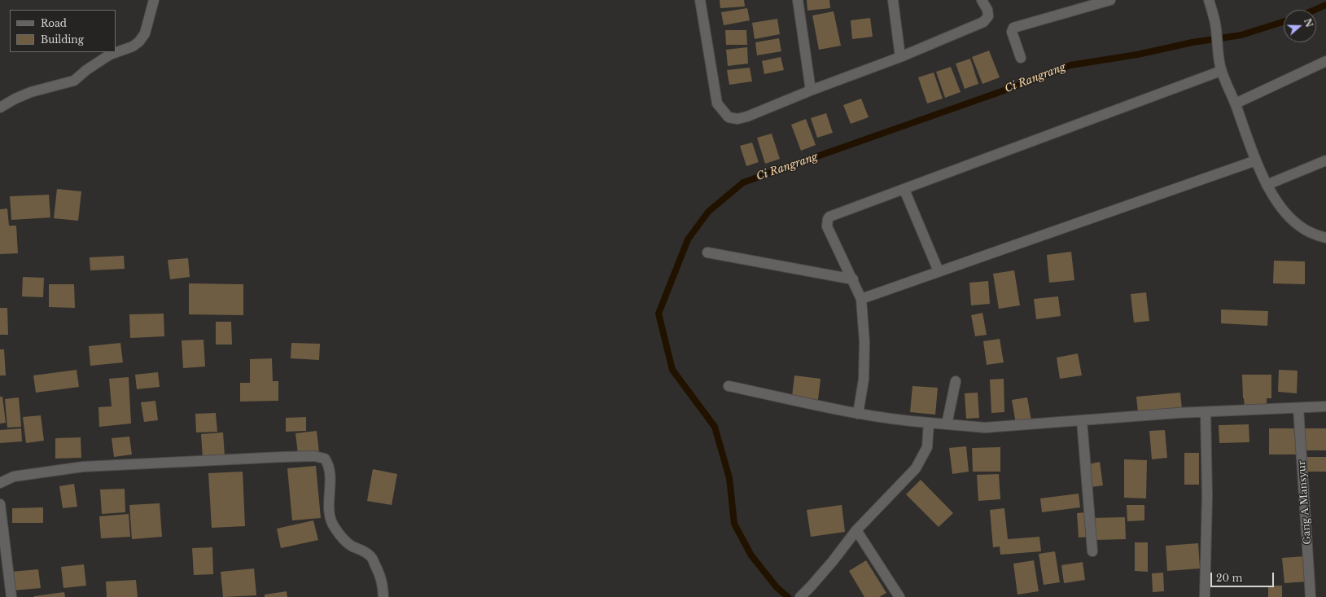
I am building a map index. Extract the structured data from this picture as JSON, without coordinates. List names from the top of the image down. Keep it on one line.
{"streets":{"street":["Gang A Mansyur"]},"water":["Ci Rangrang"],"legend":["Road","Building"],"scale_bar":"20 m","north":"right"}
